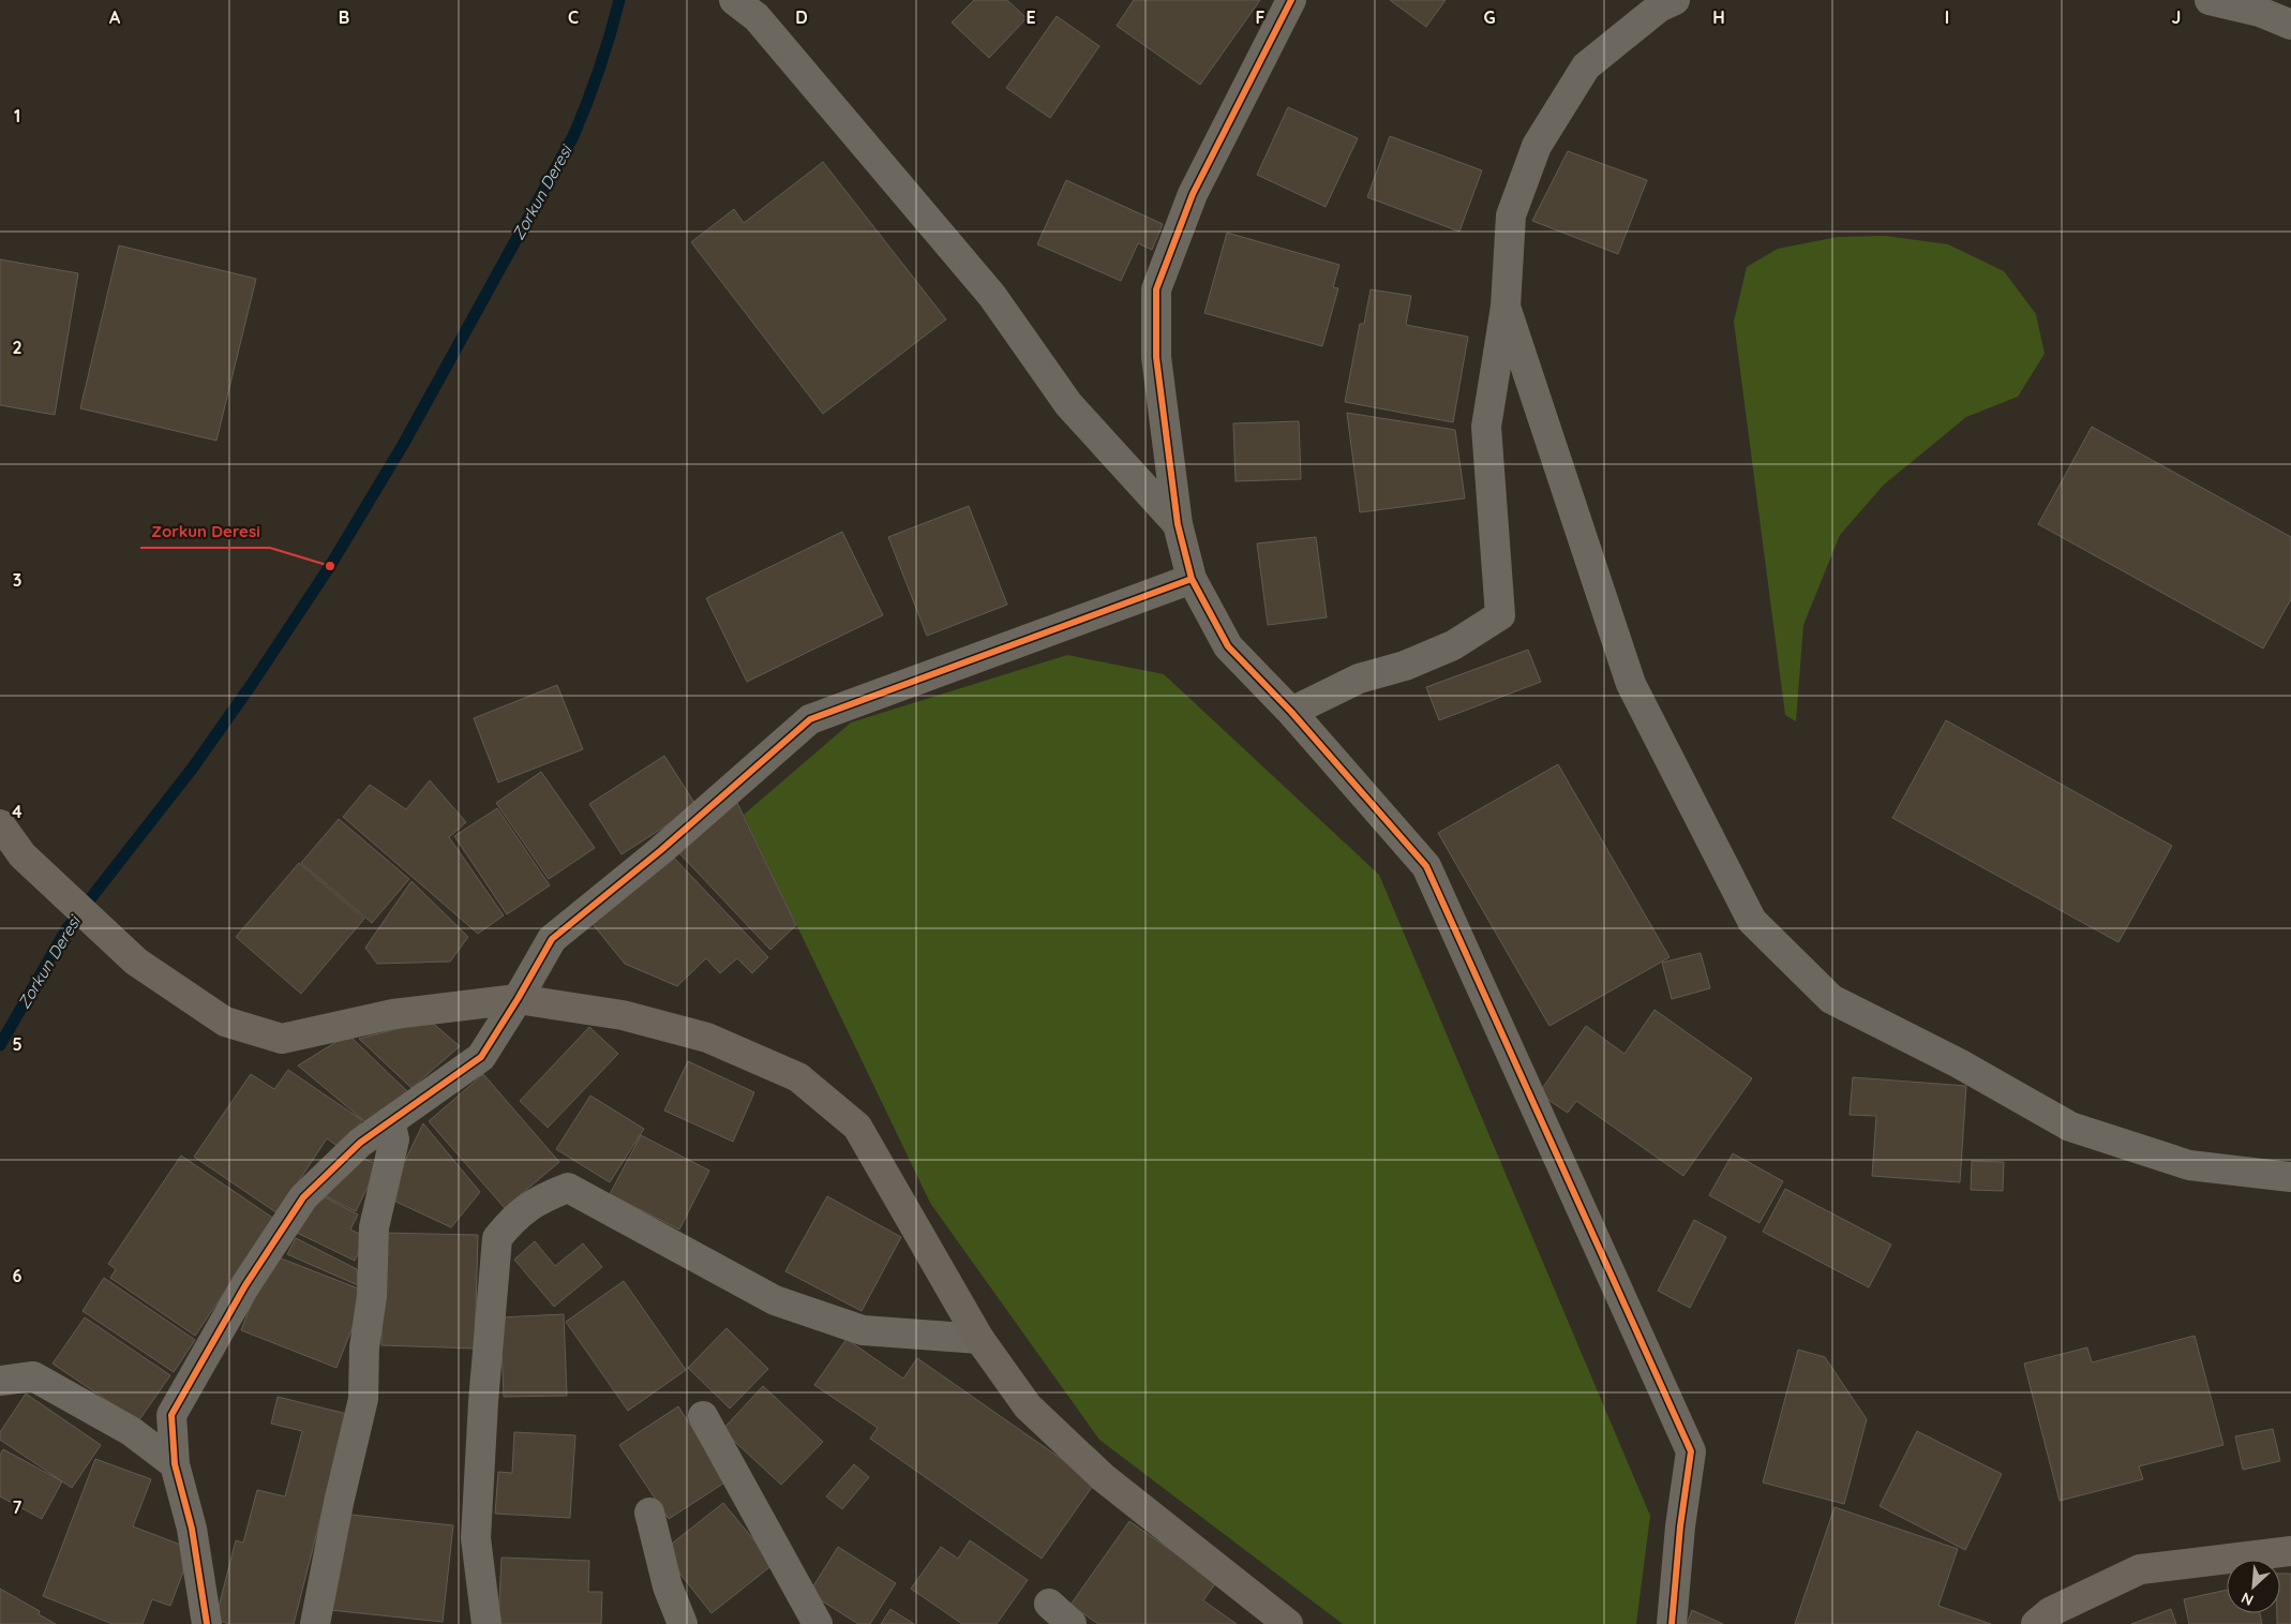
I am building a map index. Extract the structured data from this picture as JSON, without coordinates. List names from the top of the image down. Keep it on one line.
{"water":["Zorkun Deresi"],"places":["Zorkun Deresi"],"north":"bottom left","grid":{"columns":["A","B","C","D","E","F","G","H","I","J"],"rows":["1","2","3","4","5","6","7"]}}
